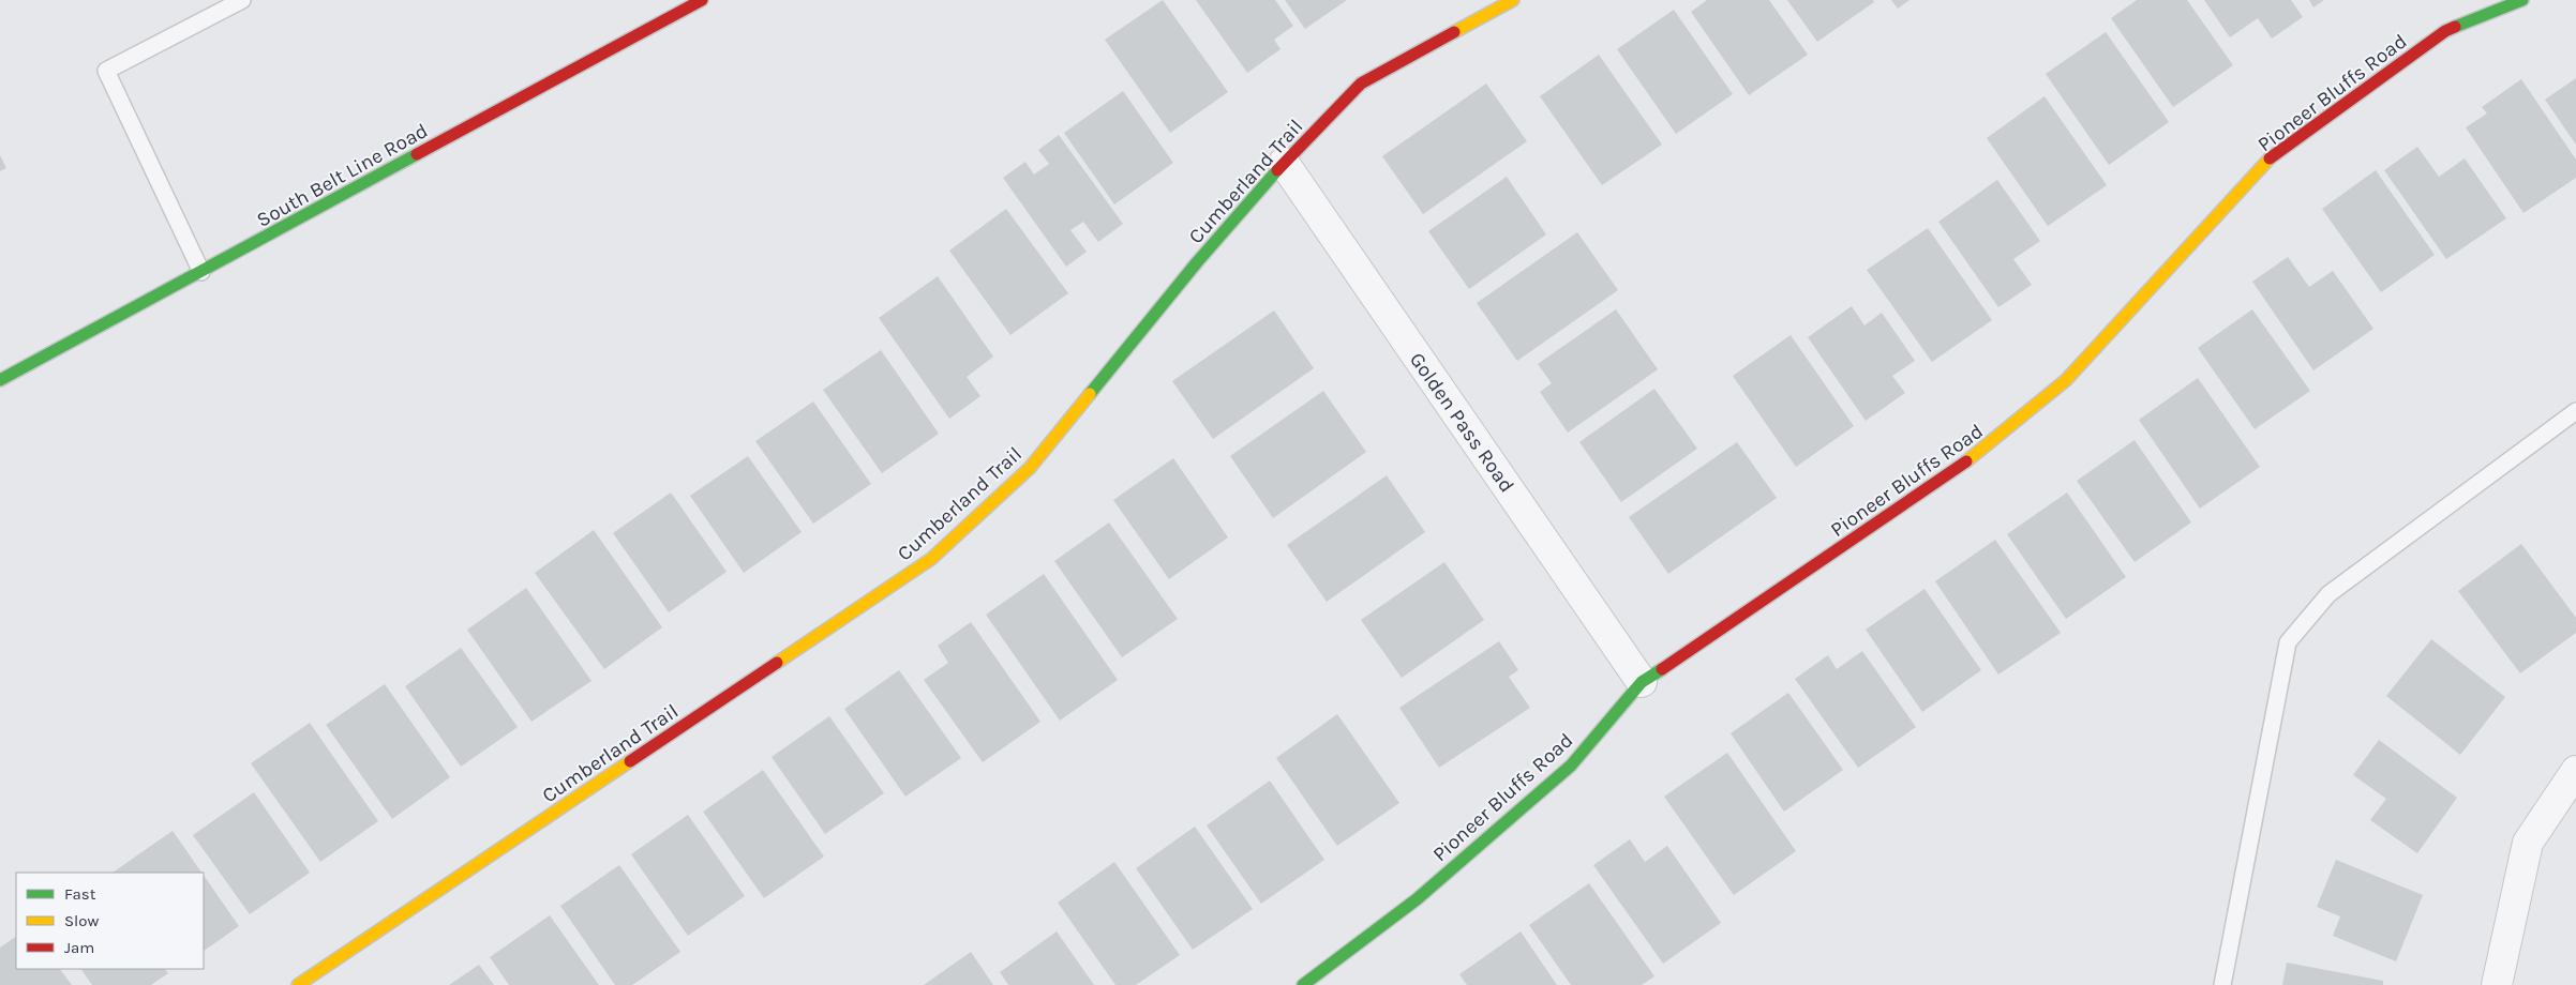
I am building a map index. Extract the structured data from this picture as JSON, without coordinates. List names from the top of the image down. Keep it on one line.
{"streets":{"street":["Pioneer Bluffs Road","South Belt Line Road","Cumberland Trail","Golden Pass Road"]},"crossings":[["Pioneer Bluffs Road","Golden Pass Road"],["Cumberland Trail","Golden Pass Road"]],"legend":["Fast","Slow","Jam"]}
